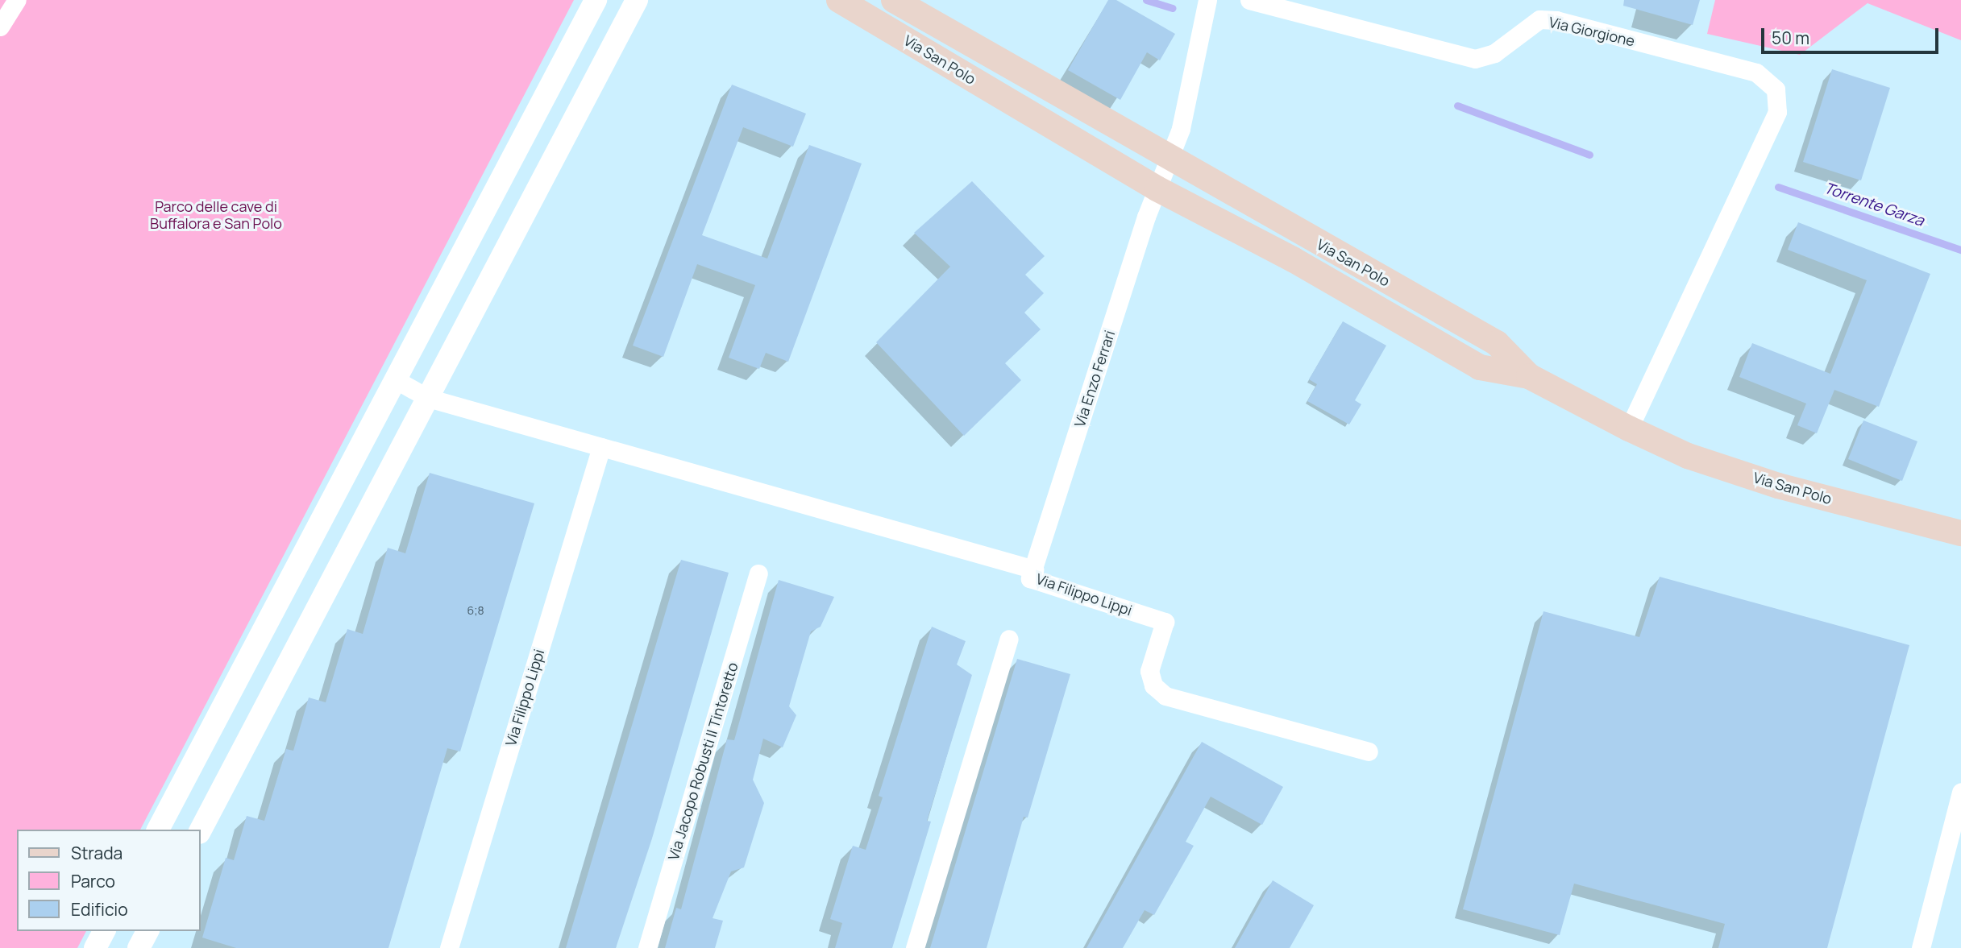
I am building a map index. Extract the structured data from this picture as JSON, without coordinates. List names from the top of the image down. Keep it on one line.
{"streets":{"main road":["Via San Polo"],"street":["Via Giorgione","Via Enzo Ferrari","Via Filippo Lippi","Via Jacopo Robusti Il Tintoretto"]},"crossings":[["Via Giorgione","Via San Polo"],["Via San Polo","Via Enzo Ferrari"],["Via Enzo Ferrari","Via Filippo Lippi"]],"water":["Torrente Garza"],"parks":["Parco delle cave di Buffalora e San Polo"],"house_numbers":["6;8"],"legend":["Strada","Parco","Edificio"],"scale_bar":"50 m"}
